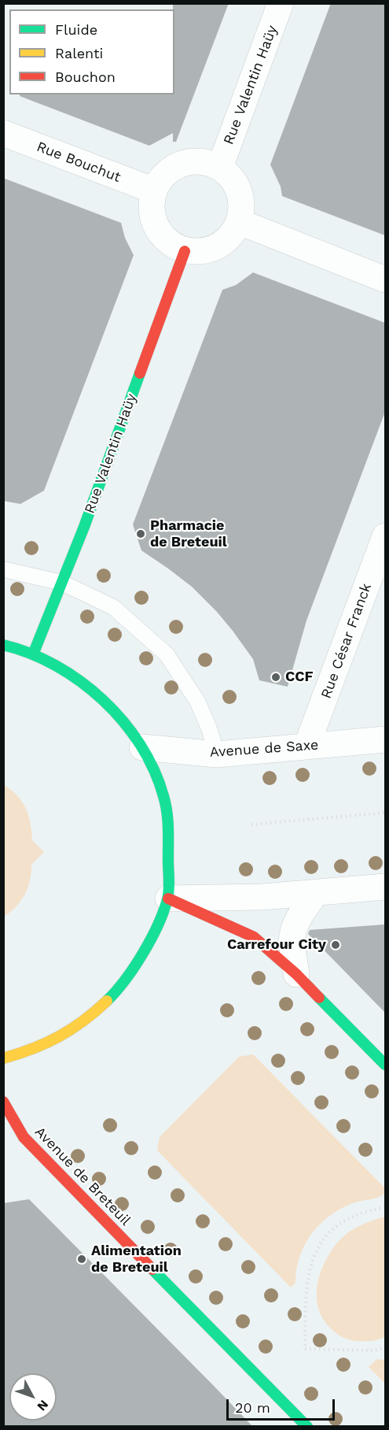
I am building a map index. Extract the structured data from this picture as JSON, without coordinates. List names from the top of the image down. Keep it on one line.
{"streets":{"street":["Rue Valentin Haüy","Rue Bouchut","Rue César Franck","Avenue de Saxe","Avenue de Breteuil"]},"crossings":[["Rue Valentin Haüy","Rue Bouchut"],["Rue César Franck","Avenue de Saxe"]],"places":["Pharmacie de Breteuil","CCF","Carrefour City","Alimentation de Breteuil"],"legend":["Fluide","Ralenti","Bouchon"],"scale_bar":"20 m","north":"bottom right"}
